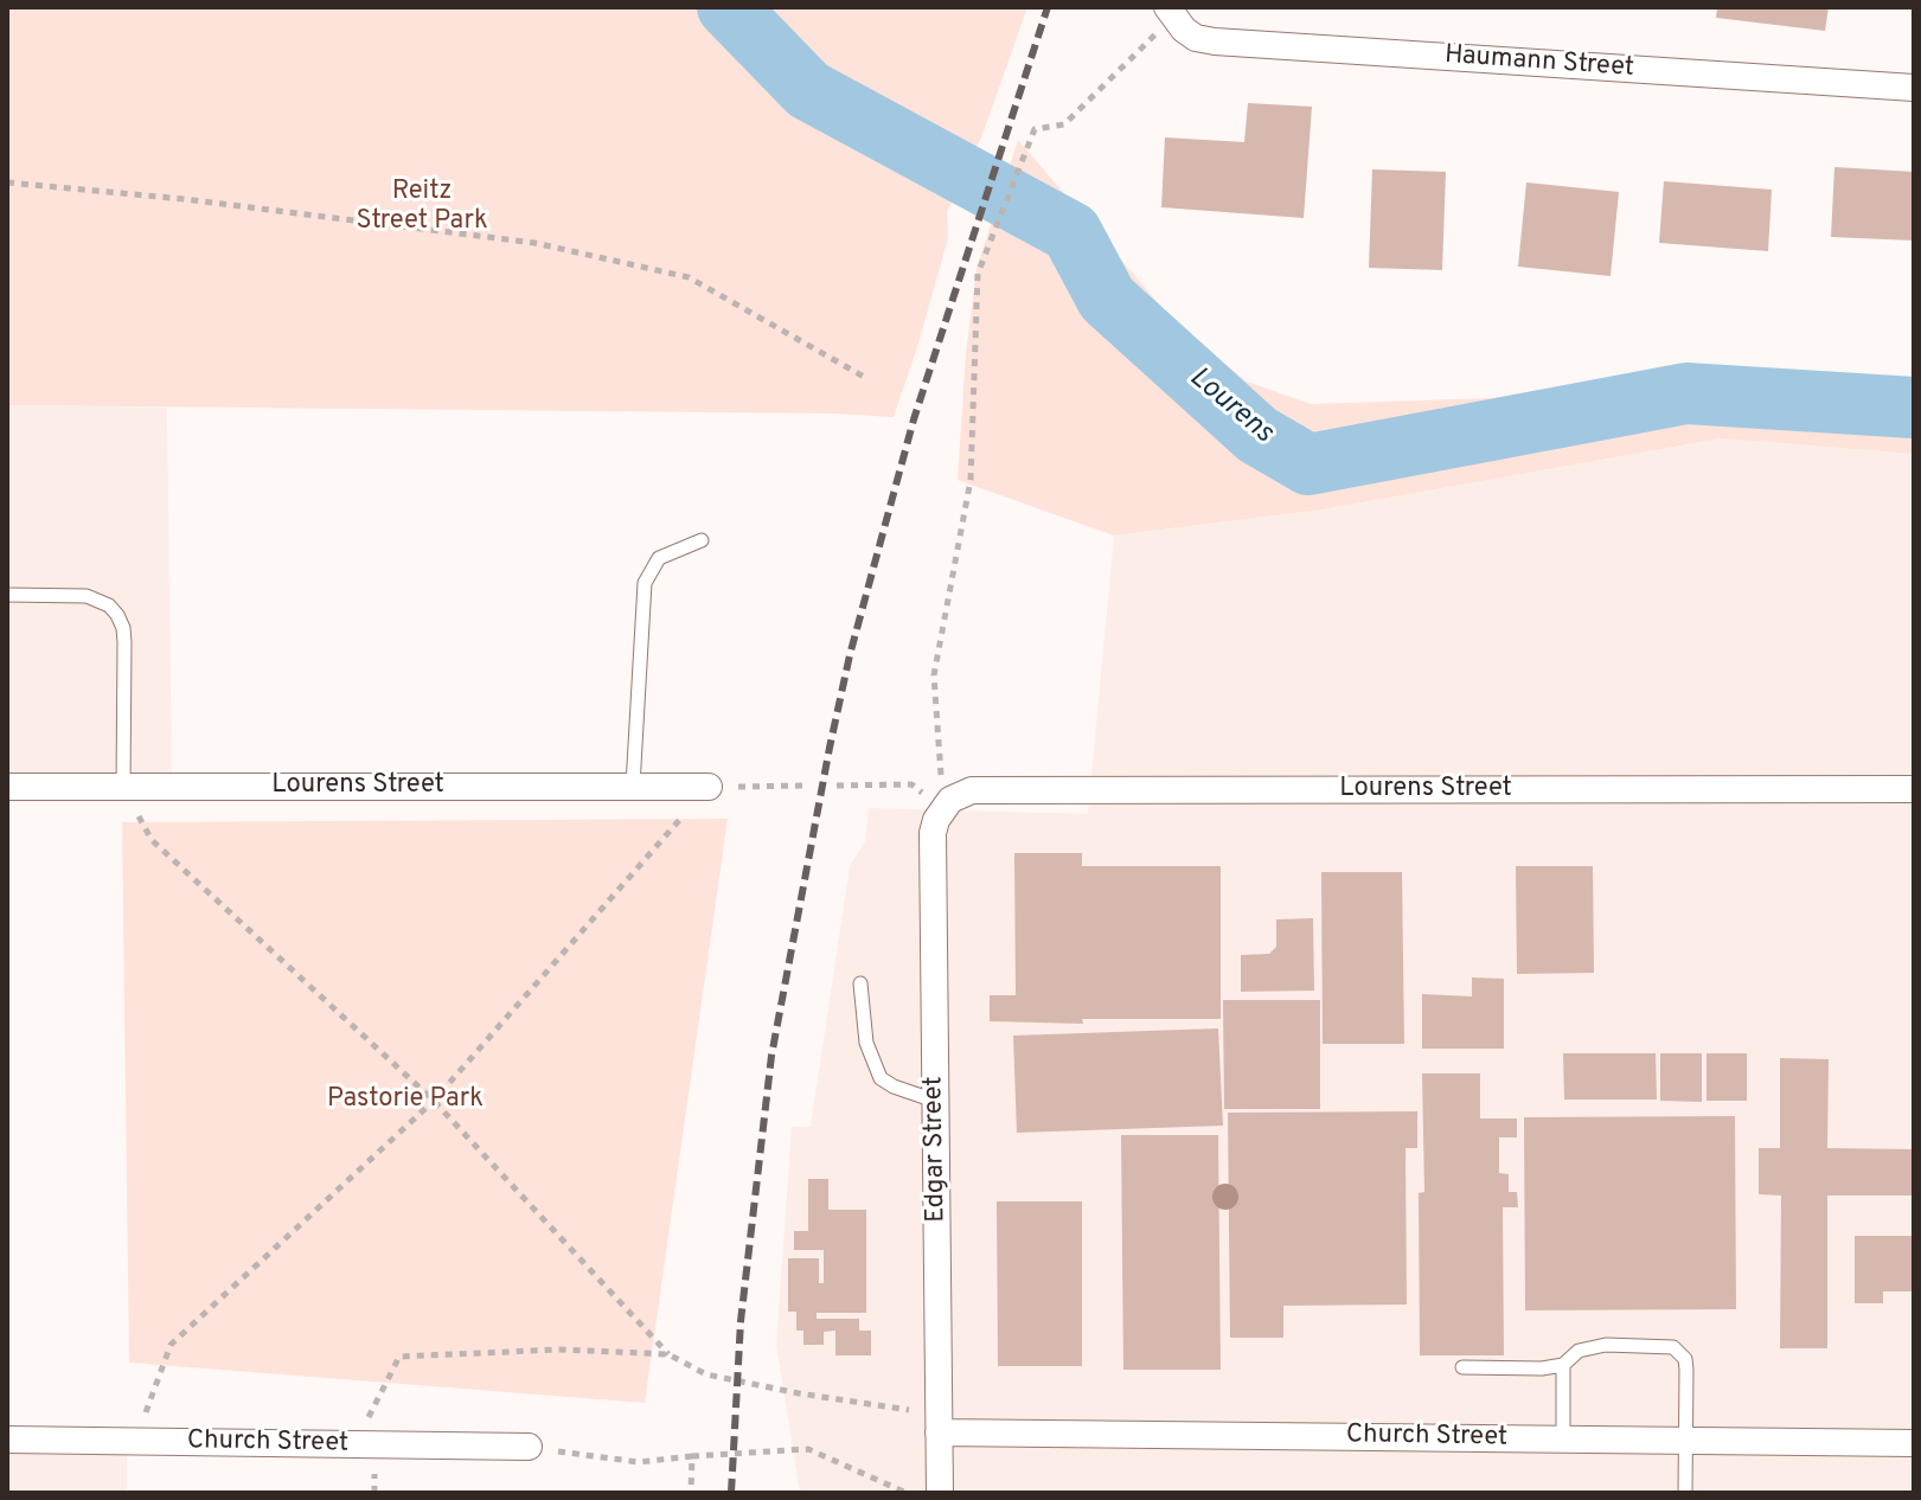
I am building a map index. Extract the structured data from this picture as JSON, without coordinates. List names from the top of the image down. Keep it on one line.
{"streets":{"street":["Haumann Street","Lourens Street","Edgar Street","Church Street"]},"crossings":[["Lourens Street","Edgar Street"],["Edgar Street","Church Street"]],"water":["Lourens"],"parks":["Reitz Street Park","Pastorie Park"]}
